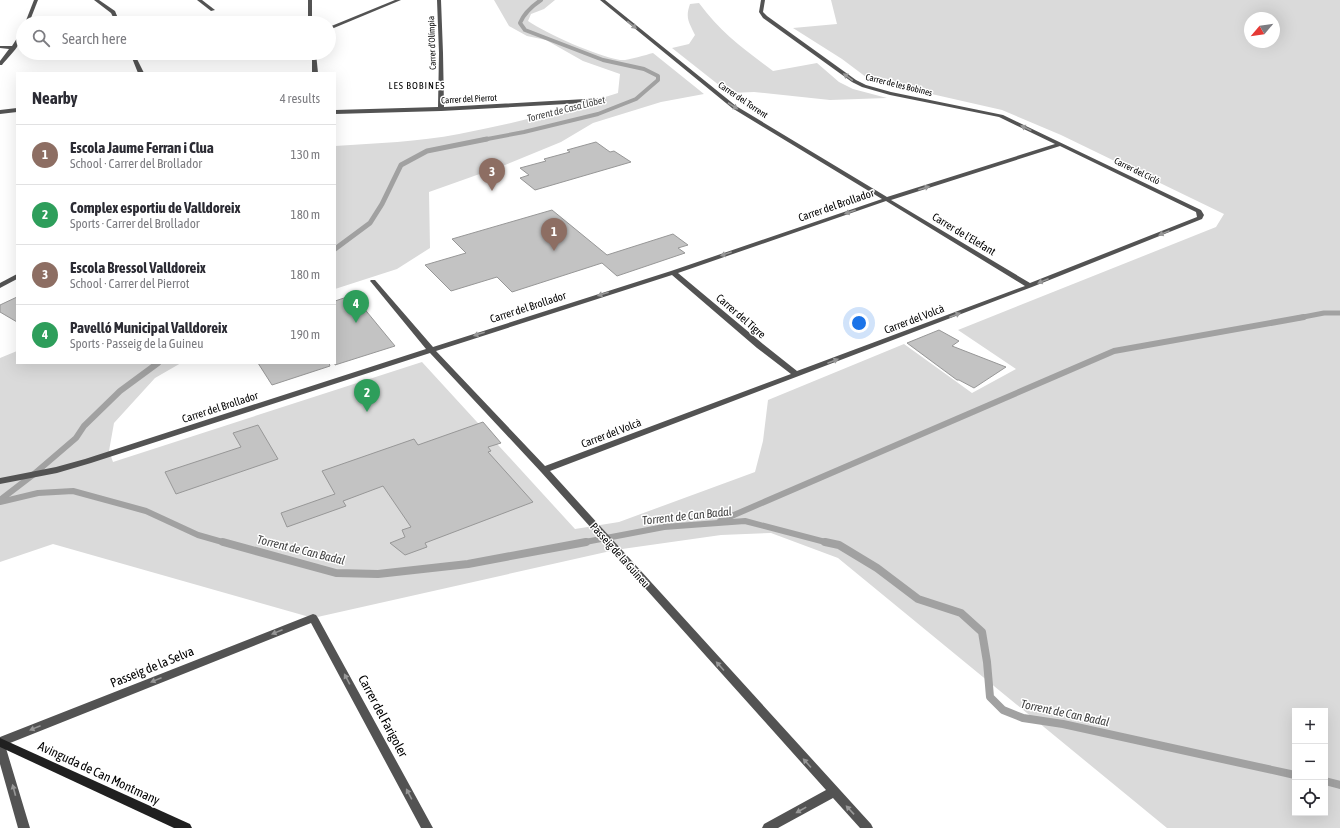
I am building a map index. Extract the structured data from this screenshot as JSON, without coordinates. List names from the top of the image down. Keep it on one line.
{"streets":{"street":["Carrer d'Olímpia","Carrer de les Bobines","Carrer del Pierrot","Carrer del Torrent","Carrer del Cicló","Carrer del Brollador","Carrer de l'Elefant","Carrer del Tigre","Carrer del Volcà","Passeig de la Guineu","Passeig de la Selva","Carrer del Farigoler","Avinguda de Can Montmany"]},"crossings":[["Carrer d'Olímpia","Carrer del Pierrot"],["Carrer de les Bobines","Carrer del Cicló"],["Carrer de les Bobines","Carrer del Brollador"],["Carrer del Torrent","Carrer del Brollador"],["Carrer del Torrent","Carrer de l'Elefant"],["Carrer del Cicló","Carrer del Brollador"],["Carrer del Cicló","Carrer del Volcà"],["Carrer del Brollador","Carrer de l'Elefant"],["Carrer del Brollador","Carrer del Tigre"],["Carrer del Brollador","Passeig de la Guineu"],["Carrer de l'Elefant","Carrer del Volcà"],["Carrer del Tigre","Carrer del Volcà"],["Carrer del Volcà","Passeig de la Guineu"],["Passeig de la Selva","Carrer del Farigoler"],["Passeig de la Selva","Avinguda de Can Montmany"]],"one_way":["Carrer de les Bobines","Carrer del Torrent","Passeig de la Guineu","Passeig de la Selva","Carrer del Farigoler"],"districts":["LES BOBINES"],"water":["Torrent de Casa Llobet","Torrent de Can Badal"],"north":"bottom left","page":{"search":"Search here","heading":["Nearby","4 results"],"list":[{"mark":"1","name":"Escola Jaume Ferran i Clua","note":"School · Carrer del Brollador","value":"130 m"},{"mark":"2","name":"Complex esportiu de Valldoreix","note":"Sports · Carrer del Brollador","value":"180 m"},{"mark":"3","name":"Escola Bressol Valldoreix","note":"School · Carrer del Pierrot","value":"180 m"},{"mark":"4","name":"Pavelló Municipal Valldoreix","note":"Sports · Passeig de la Guineu","value":"190 m"}],"pins":["3","1","4","2"],"map_buttons":["+","−"]}}
